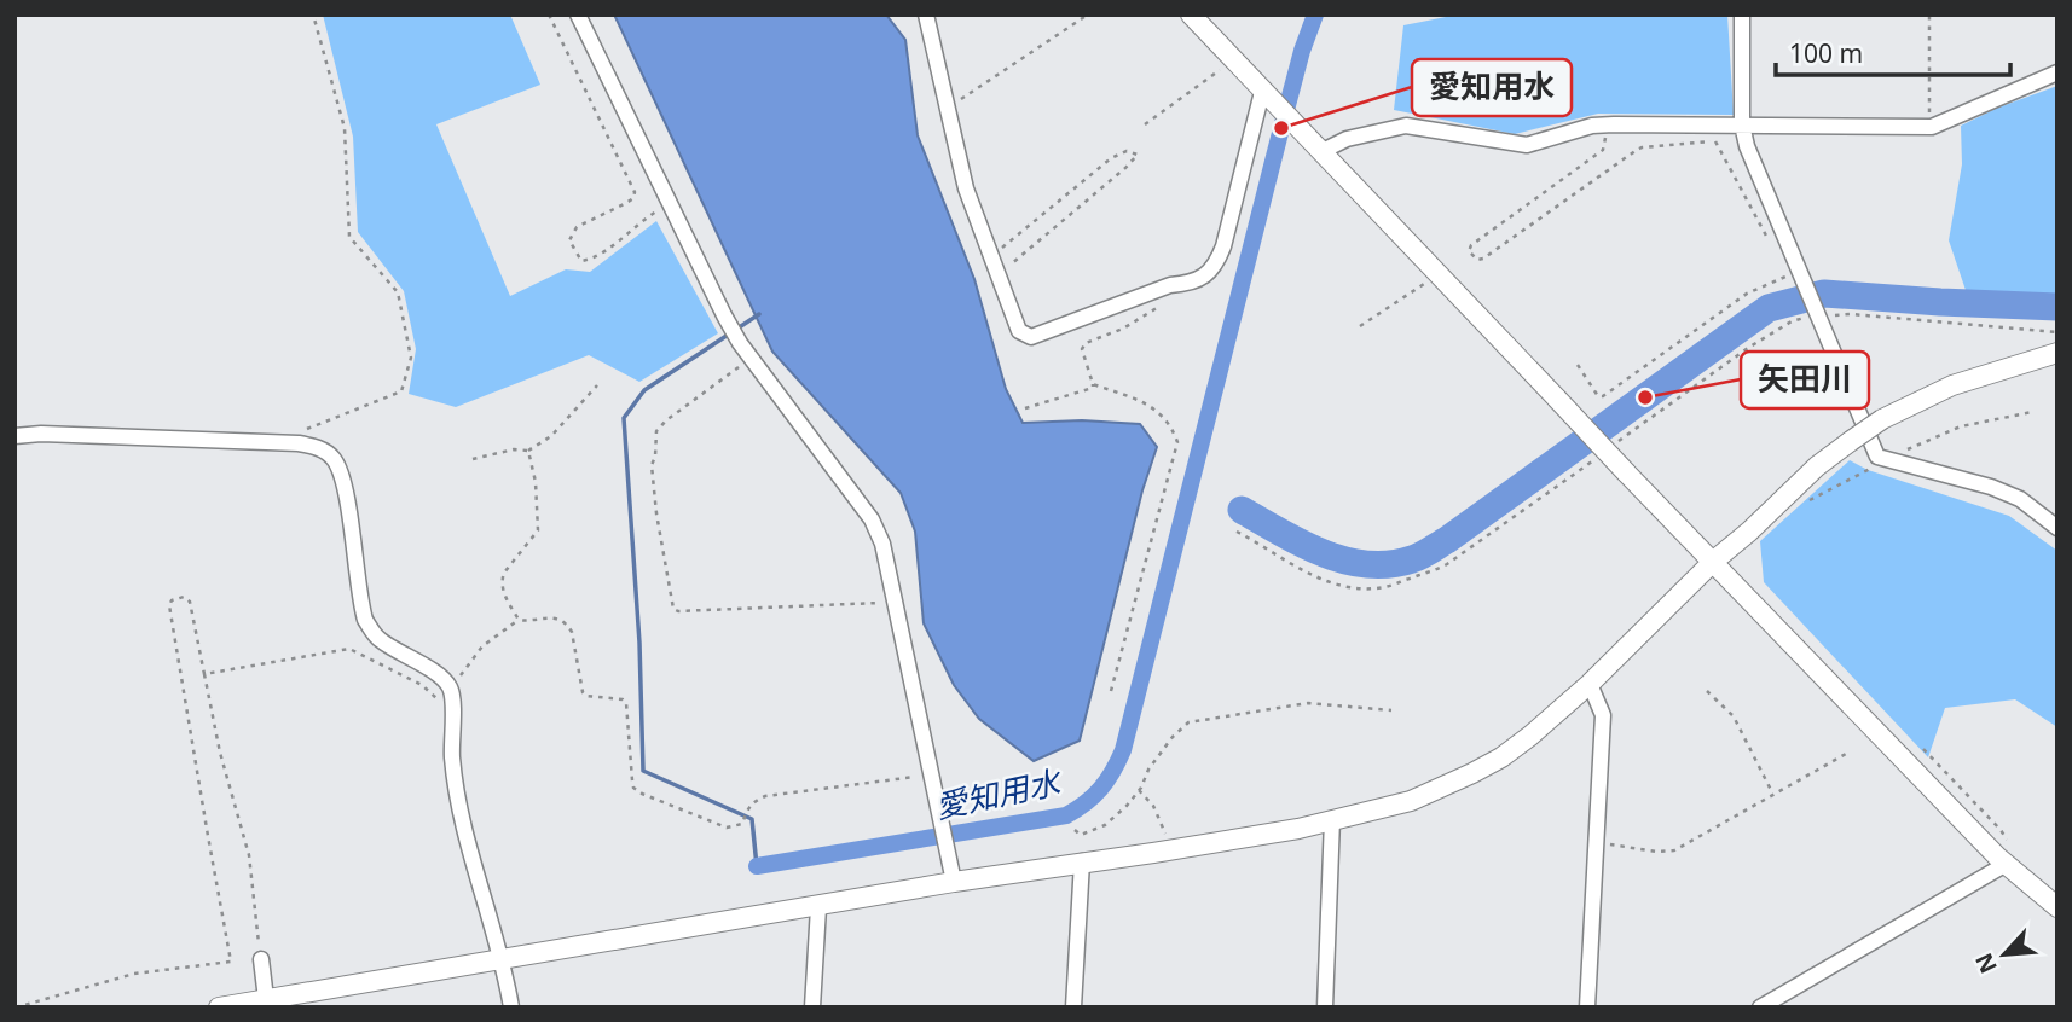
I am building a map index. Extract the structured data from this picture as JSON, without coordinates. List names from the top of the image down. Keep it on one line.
{"water":["愛知用水"],"places":["愛知用水","矢田川"],"scale_bar":"100 m","north":"bottom left"}
